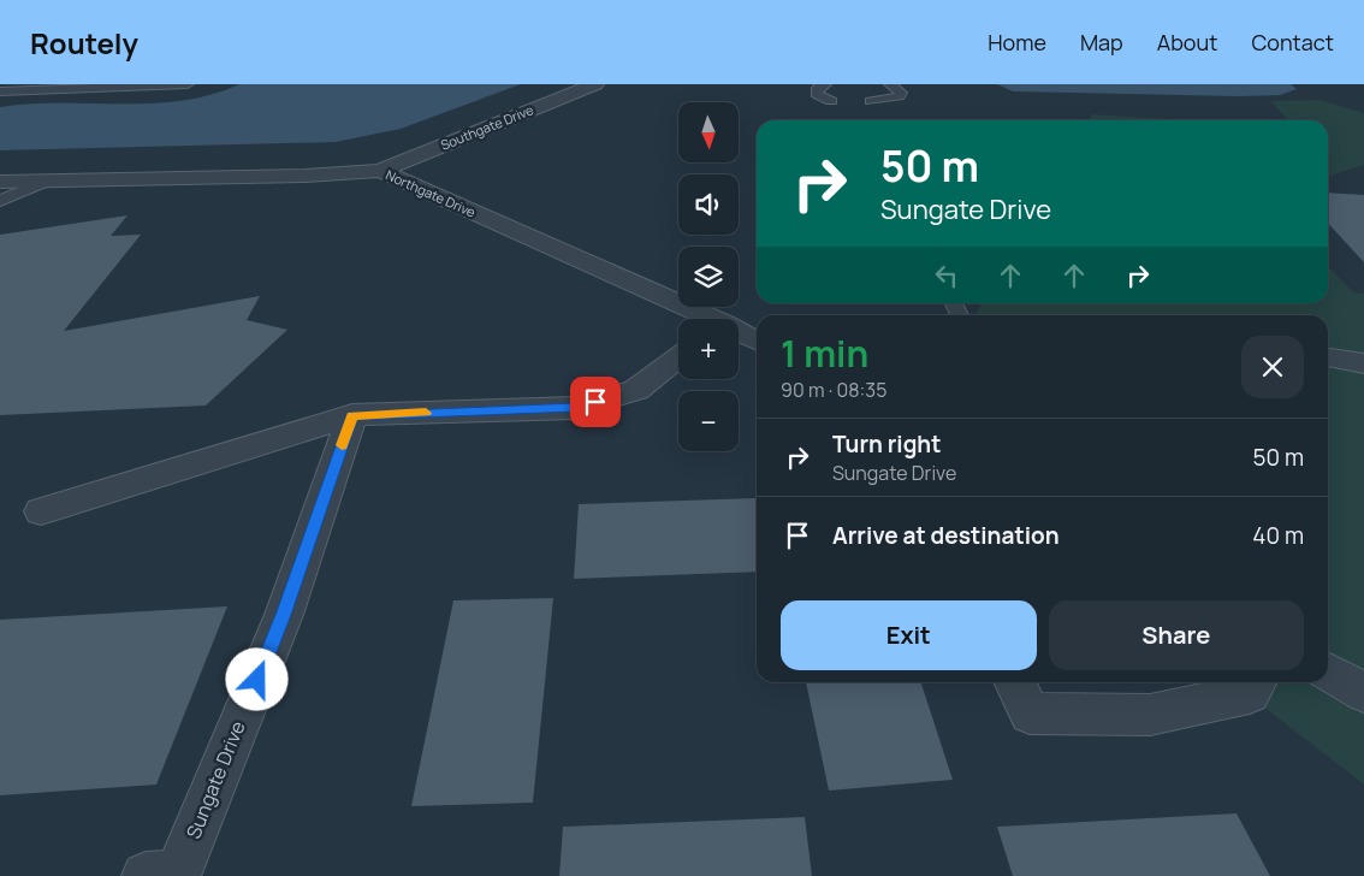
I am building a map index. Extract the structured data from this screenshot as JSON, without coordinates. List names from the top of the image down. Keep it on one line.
{"streets":{"street":["Southgate Drive","Northgate Drive","Sungate Drive"]},"crossings":[["Southgate Drive","Northgate Drive"]],"north":"bottom","page":{"header":"Routely","nav":["Home","Map","About","Contact"],"map_buttons":["+","−"],"turn":["50 m","Sungate Drive"],"heading":["1 min","90 m · 08:35"],"list":[{"name":"Turn right","note":"Sungate Drive","value":"50 m"},{"name":"Arrive at destination","value":"40 m"}],"buttons":["Exit","Share"]}}
